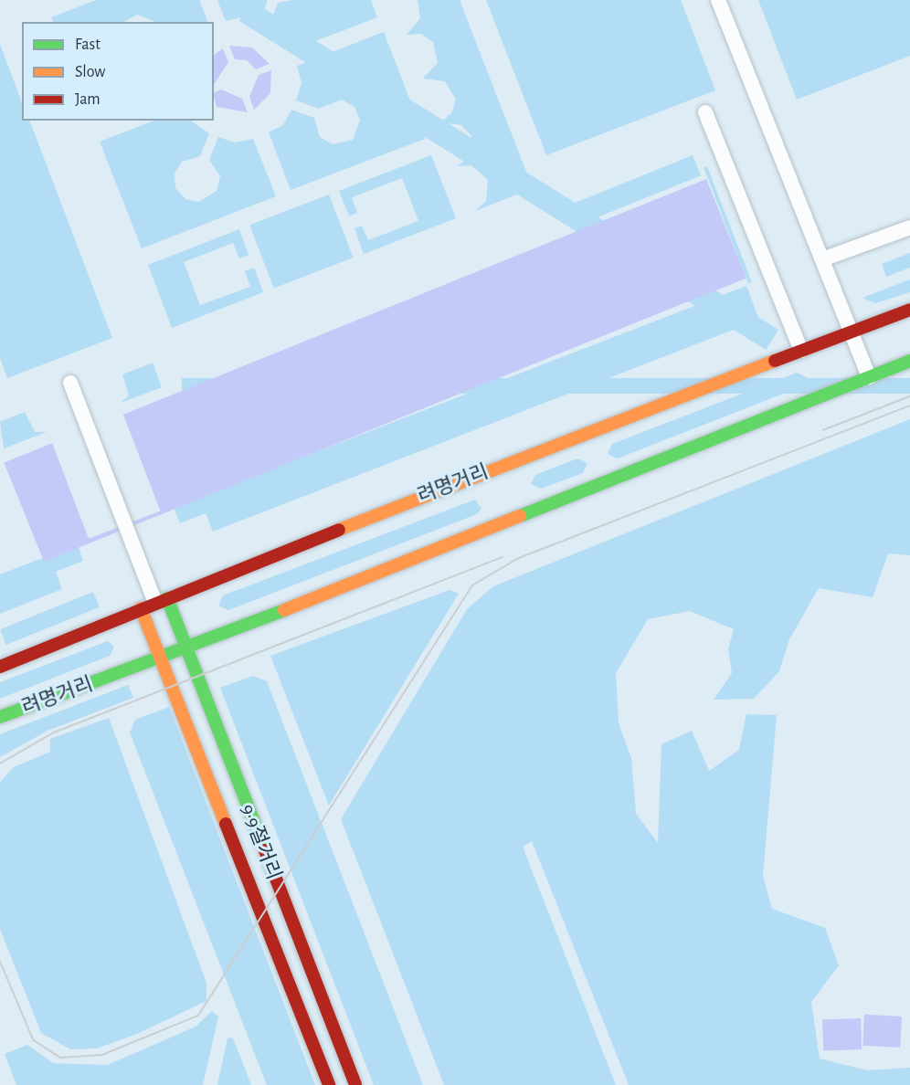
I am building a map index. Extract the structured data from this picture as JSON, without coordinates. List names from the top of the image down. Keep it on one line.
{"streets":{"highway":["려명거리","9·9절거리"]},"crossings":[["려명거리","9·9절거리"]],"legend":["Fast","Slow","Jam"]}
